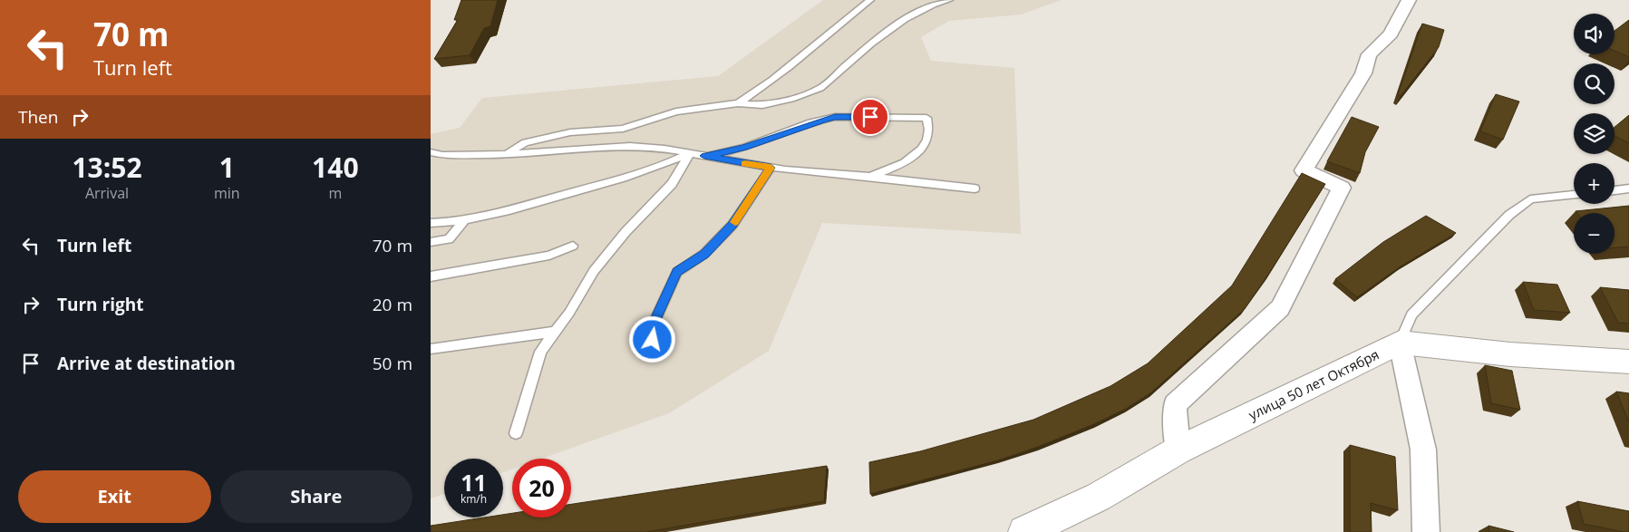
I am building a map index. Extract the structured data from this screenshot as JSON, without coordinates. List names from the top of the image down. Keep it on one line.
{"streets":{"street":["улица 50 лет Октября"]},"page":{"turn":["70 m","Turn left"],"map_buttons":["+","−"],"then":"Then","eta":["13:52","Arrival","1","min","140","m"],"list":[{"name":"Turn left","value":"70 m"},{"name":"Turn right","value":"20 m"},{"name":"Arrive at destination","value":"50 m"}],"speed":"11 km/h","limit":"20","buttons":["Exit","Share"]}}
